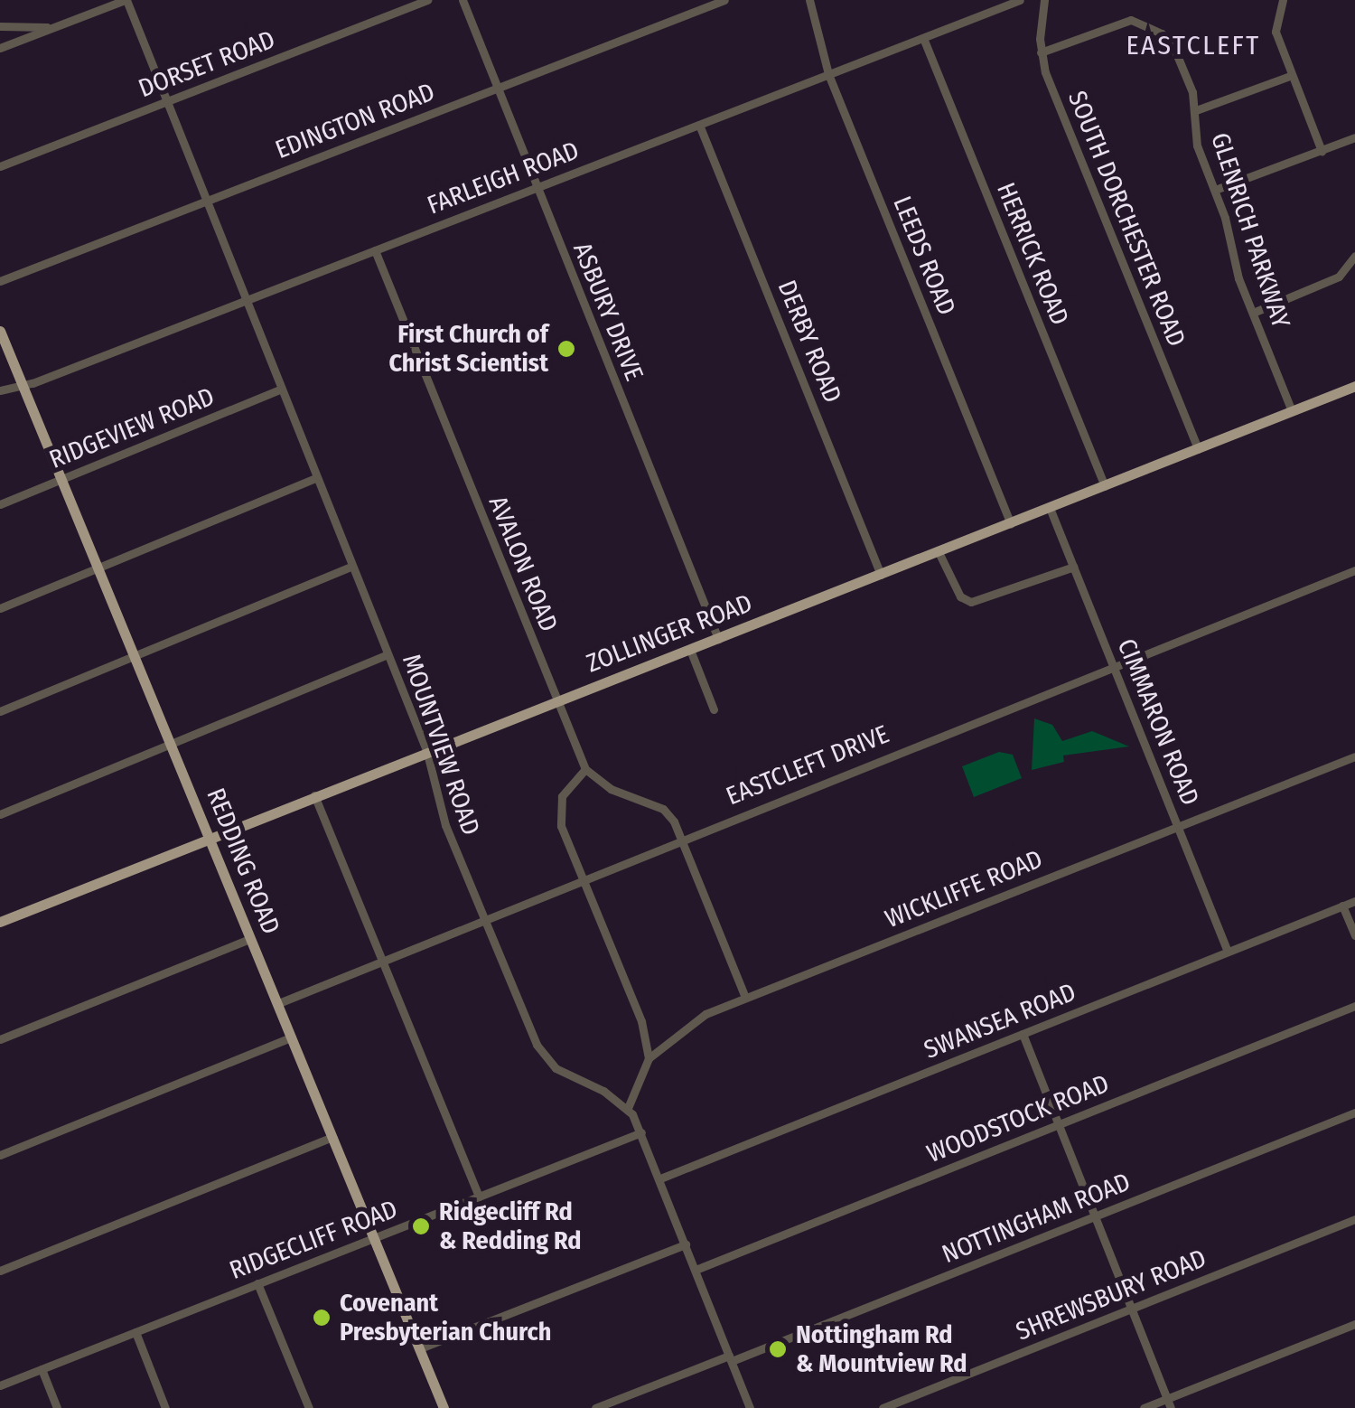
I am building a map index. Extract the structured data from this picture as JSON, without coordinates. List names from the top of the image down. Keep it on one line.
{"streets":{"main road":["ZOLLINGER ROAD","REDDING ROAD"],"street":["DORSET ROAD","EDINGTON ROAD","FARLEIGH ROAD","SOUTH DORCHESTER ROAD","GLENRICH PARKWAY","HERRICK ROAD","LEEDS ROAD","ASBURY DRIVE","DERBY ROAD","RIDGEVIEW ROAD","AVALON ROAD","CIMMARON ROAD","MOUNTVIEW ROAD","EASTCLEFT DRIVE","WICKLIFFE ROAD","SWANSEA ROAD","WOODSTOCK ROAD","NOTTINGHAM ROAD","RIDGECLIFF ROAD","SHREWSBURY ROAD"]},"crossings":[["DORSET ROAD","MOUNTVIEW ROAD"],["EDINGTON ROAD","ASBURY DRIVE"],["EDINGTON ROAD","MOUNTVIEW ROAD"],["FARLEIGH ROAD","HERRICK ROAD"],["FARLEIGH ROAD","LEEDS ROAD"],["FARLEIGH ROAD","ASBURY DRIVE"],["FARLEIGH ROAD","DERBY ROAD"],["FARLEIGH ROAD","AVALON ROAD"],["FARLEIGH ROAD","MOUNTVIEW ROAD"],["FARLEIGH ROAD","REDDING ROAD"],["SOUTH DORCHESTER ROAD","GLENRICH PARKWAY"],["SOUTH DORCHESTER ROAD","ZOLLINGER ROAD"],["GLENRICH PARKWAY","ZOLLINGER ROAD"],["HERRICK ROAD","ZOLLINGER ROAD"],["LEEDS ROAD","ZOLLINGER ROAD"],["ASBURY DRIVE","ZOLLINGER ROAD"],["DERBY ROAD","ZOLLINGER ROAD"],["RIDGEVIEW ROAD","MOUNTVIEW ROAD"],["RIDGEVIEW ROAD","REDDING ROAD"],["AVALON ROAD","ZOLLINGER ROAD"],["ZOLLINGER ROAD","CIMMARON ROAD"],["ZOLLINGER ROAD","MOUNTVIEW ROAD"],["ZOLLINGER ROAD","REDDING ROAD"],["CIMMARON ROAD","EASTCLEFT DRIVE"],["CIMMARON ROAD","WICKLIFFE ROAD"],["CIMMARON ROAD","SWANSEA ROAD"],["MOUNTVIEW ROAD","EASTCLEFT DRIVE"],["MOUNTVIEW ROAD","WICKLIFFE ROAD"],["EASTCLEFT DRIVE","REDDING ROAD"],["REDDING ROAD","RIDGECLIFF ROAD"]],"districts":["EASTCLEFT"],"places":["First Church of Christ Scientist","Ridgecliff Rd & Redding Rd","Covenant Presbyterian Church","Nottingham Rd & Mountview Rd"]}
